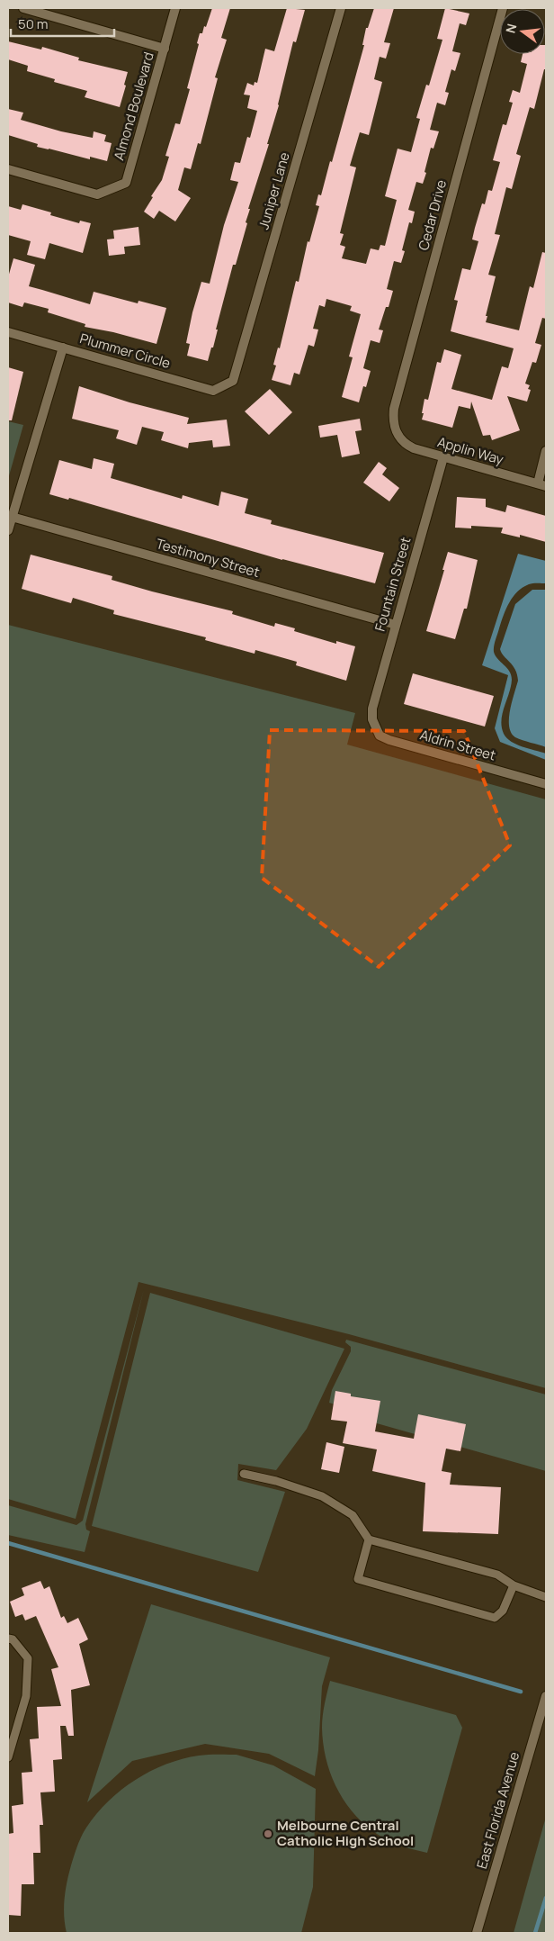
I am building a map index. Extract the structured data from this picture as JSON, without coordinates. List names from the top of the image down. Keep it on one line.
{"streets":{"street":["Almond Boulevard","Juniper Lane","Cedar Drive","Plummer Circle","Applin Way","Testimony Street","Fountain Street","Aldrin Street","East Florida Avenue"]},"crossings":[["Juniper Lane","Plummer Circle"],["Cedar Drive","Applin Way"],["Applin Way","Fountain Street"],["Testimony Street","Fountain Street"],["Fountain Street","Aldrin Street"]],"places":["Melbourne Central Catholic High School"],"scale_bar":"50 m","north":"left"}
